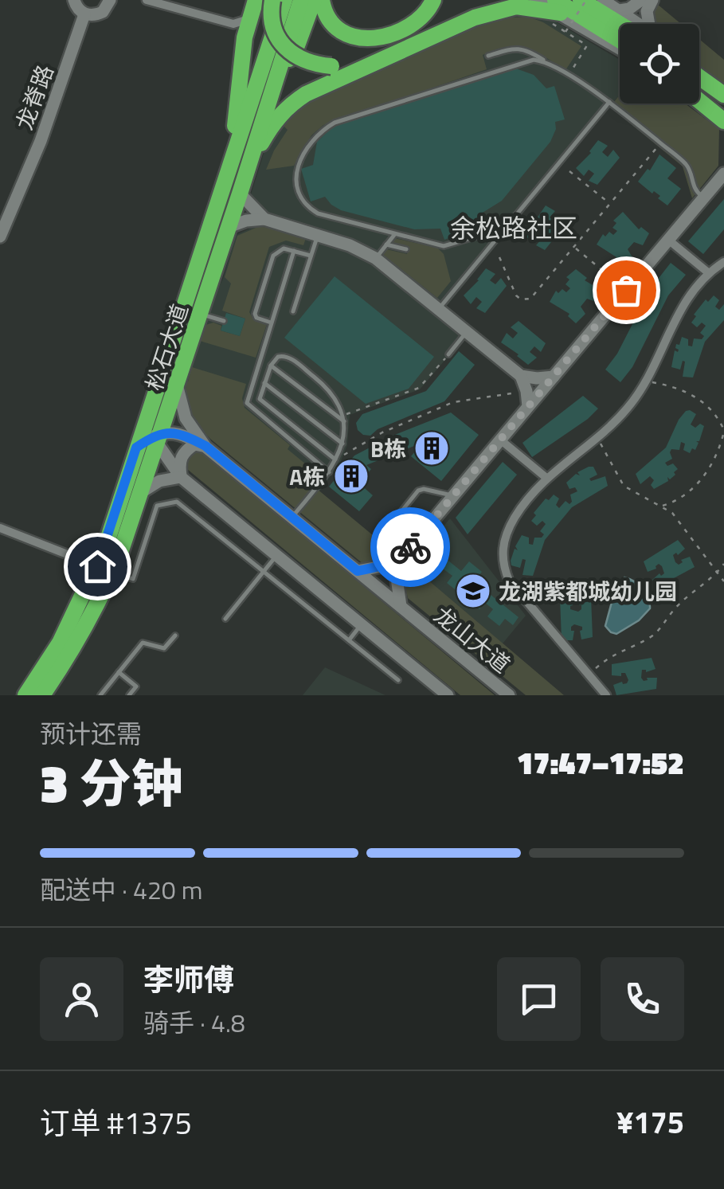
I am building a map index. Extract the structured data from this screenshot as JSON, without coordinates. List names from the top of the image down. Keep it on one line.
{"streets":{"highway":["松石大道"],"street":["龙脊路","龙山大道"]},"crossings":[["松石大道","龙山大道"]],"districts":["余松路社区"],"places":{"building":["B栋","A栋"],"school or university":["龙湖紫都城幼儿园"]},"page":{"heading":["3 分钟","预计还需","17:47–17:52"],"panel":["李师傅","骑手 · 4.8","订单 #1375","¥175"],"bar":"配送中 · 420 m"}}
